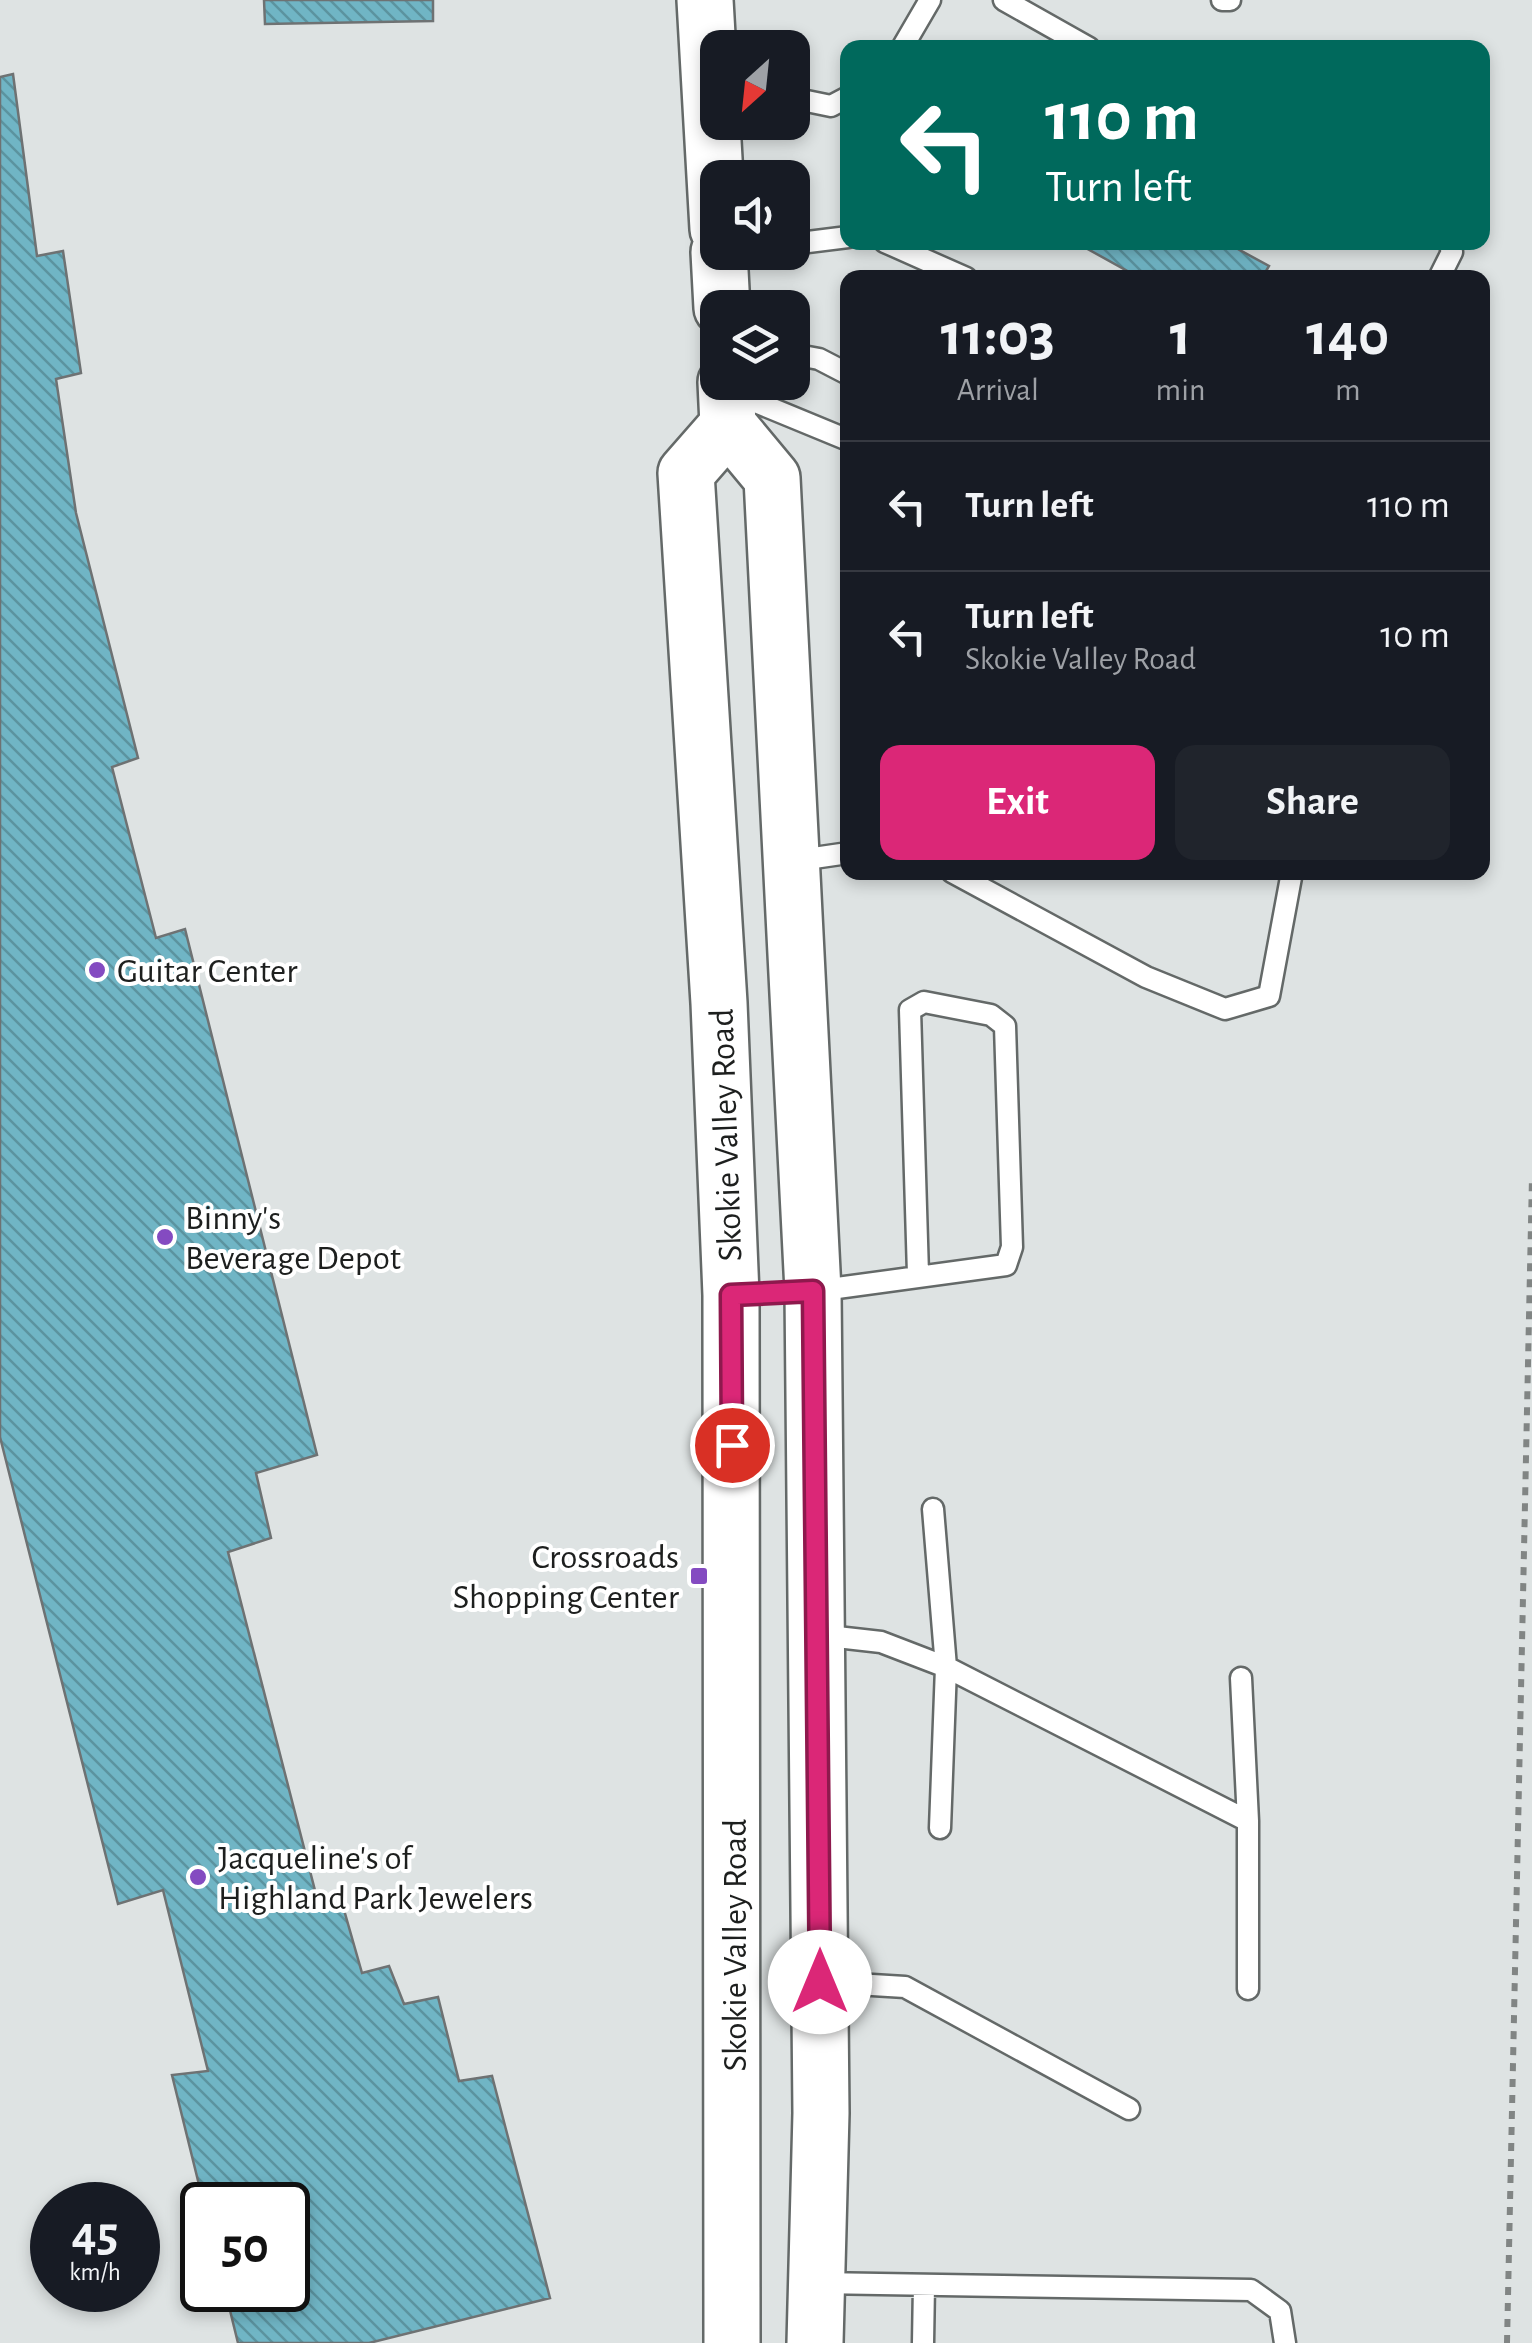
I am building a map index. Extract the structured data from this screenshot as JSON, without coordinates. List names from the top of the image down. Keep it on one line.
{"streets":{"main road":["Skokie Valley Road"]},"places":{"other":["Guitar Center","Binny's Beverage Depot","Jacqueline's of Highland Park Jewelers"],"transit":["Crossroads Shopping Center"]},"north":"bottom left","page":{"turn":["110 m","Turn left"],"eta":["11:03","Arrival","1","min","140","m"],"list":[{"name":"Turn left","value":"110 m"},{"name":"Turn left","note":"Skokie Valley Road","value":"10 m"}],"buttons":["Exit","Share"],"speed":"45 km/h","limit":"50"}}
